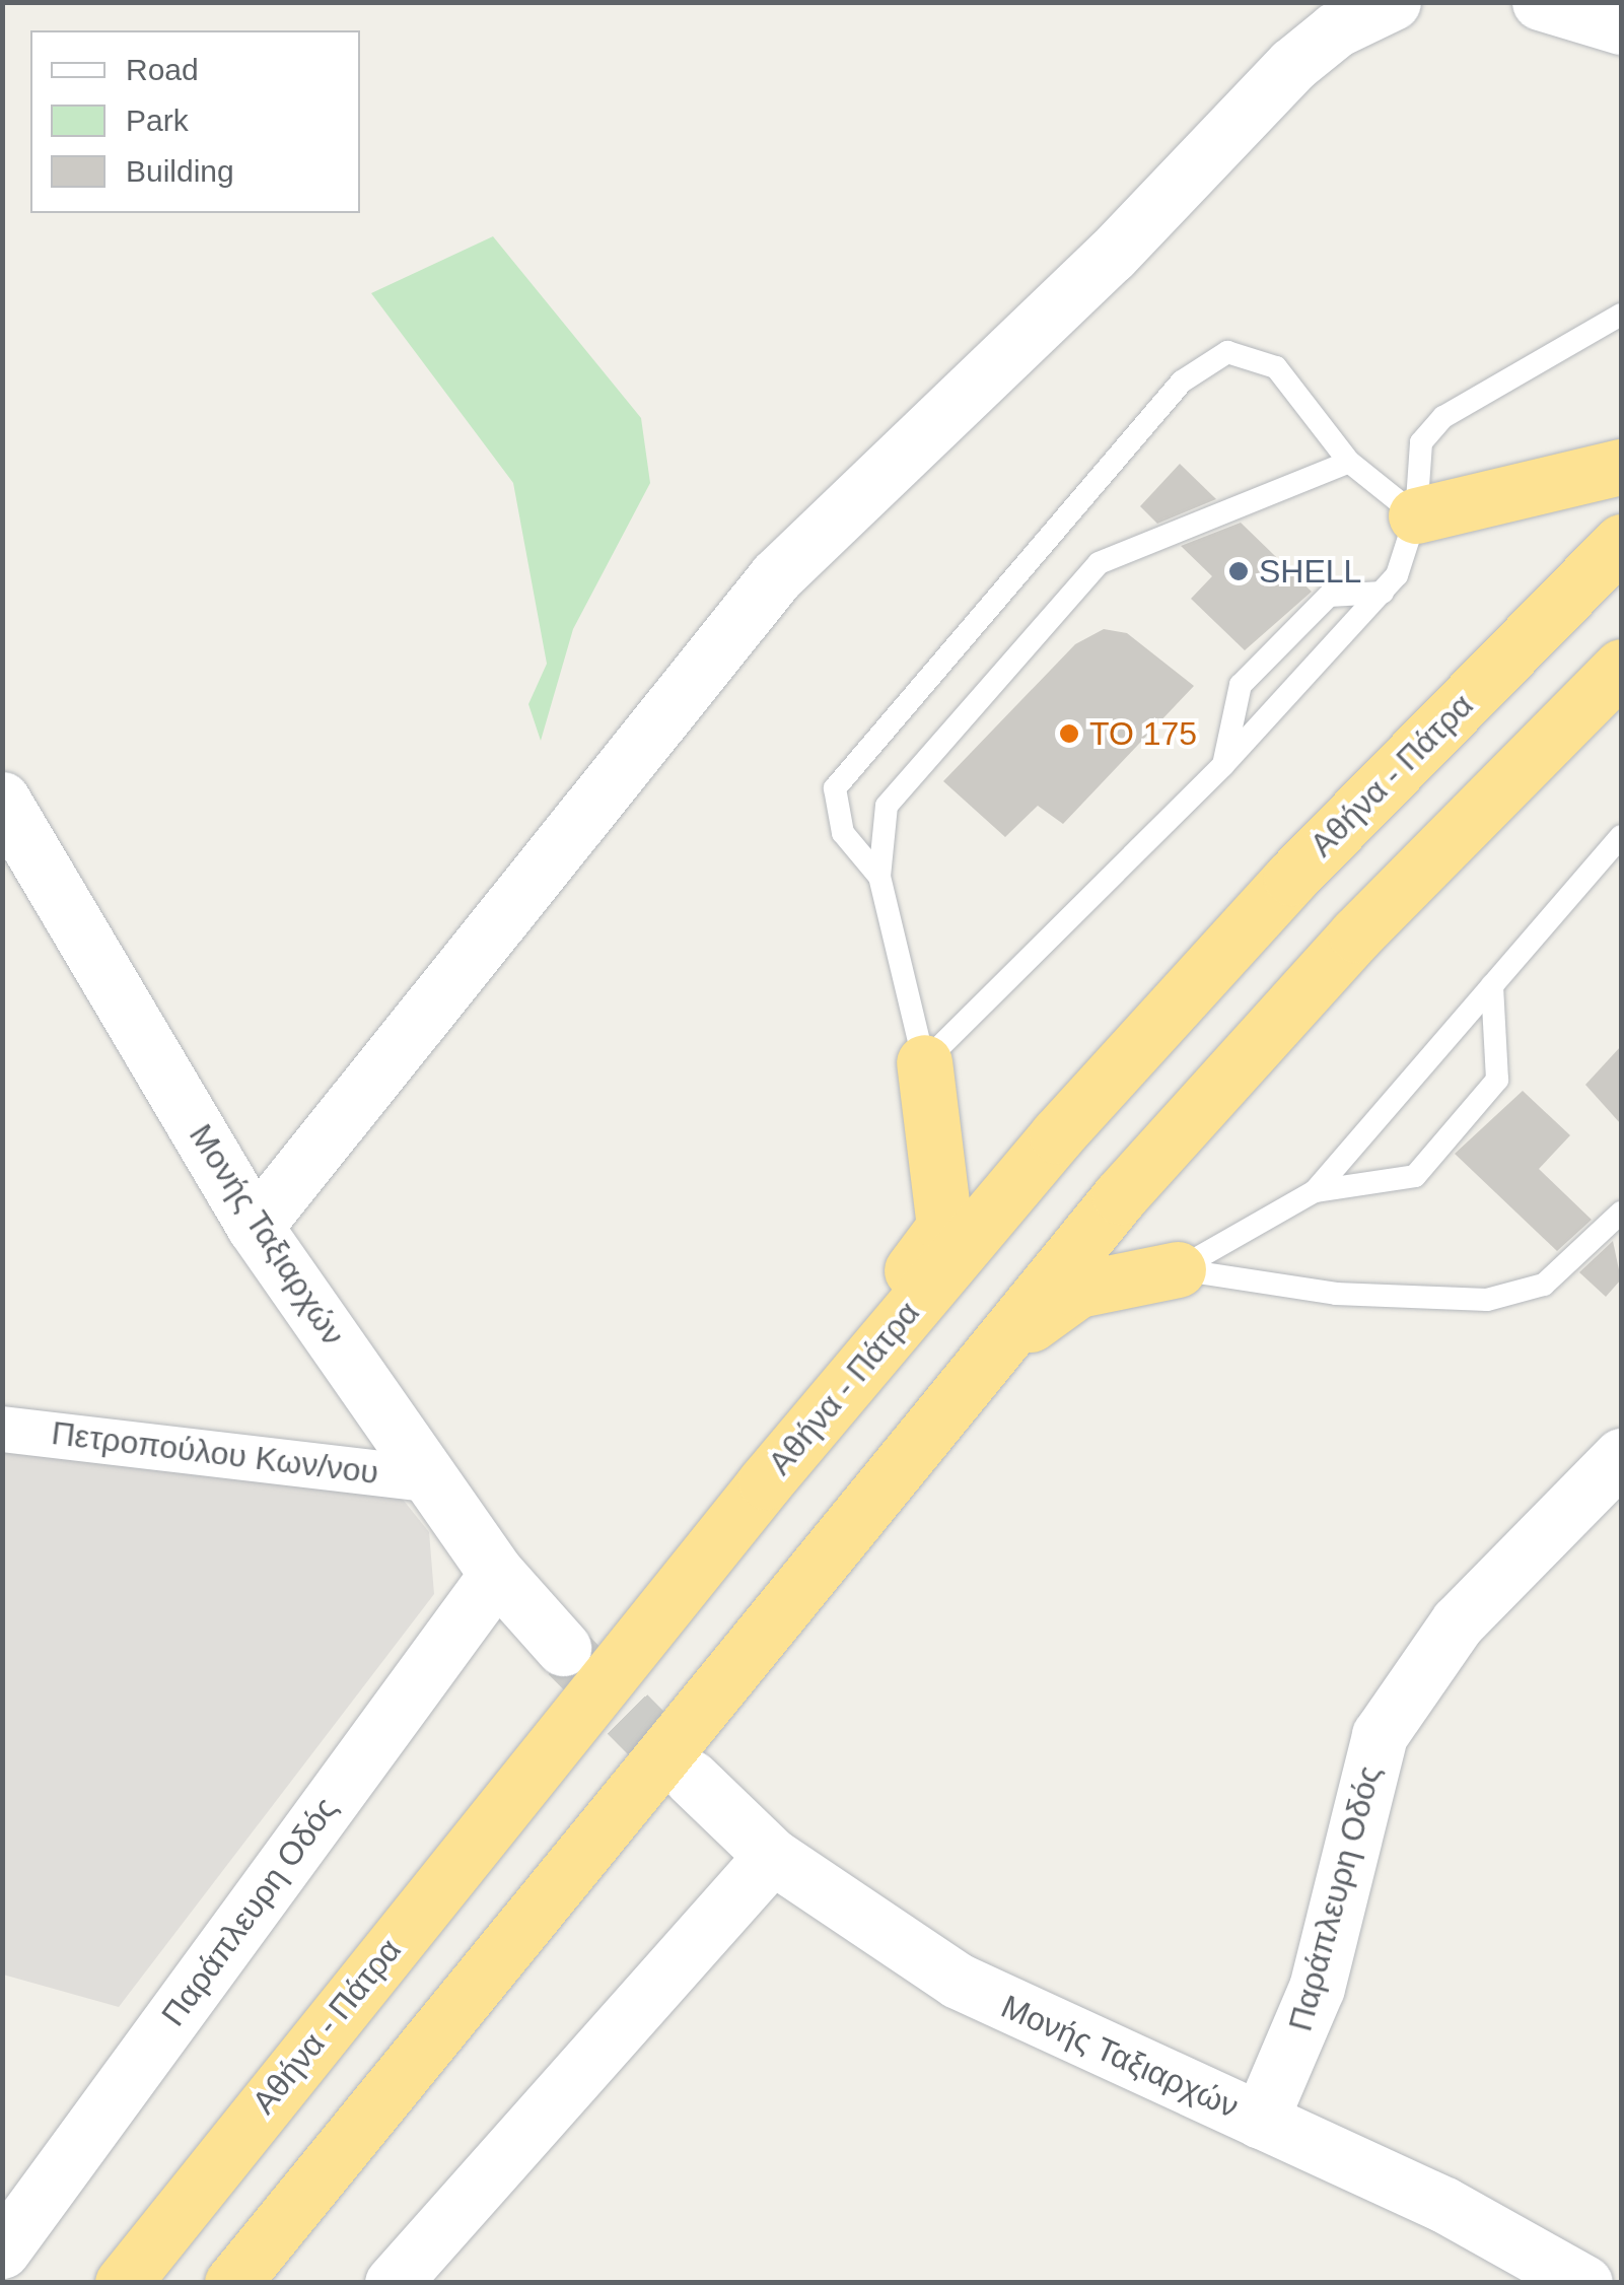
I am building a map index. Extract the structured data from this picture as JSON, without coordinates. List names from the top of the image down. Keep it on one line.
{"streets":{"highway":["Αθήνα - Πάτρα"],"street":["Μονής Ταξιαρχών","Πετροπούλου Κων/νου","Παράπλευρη Οδός"]},"crossings":[["Μονής Ταξιαρχών","Πετροπούλου Κων/νου"],["Μονής Ταξιαρχών","Παράπλευρη Οδός"]],"places":["SHELL","TO 175"],"legend":["Road","Park","Building"]}
